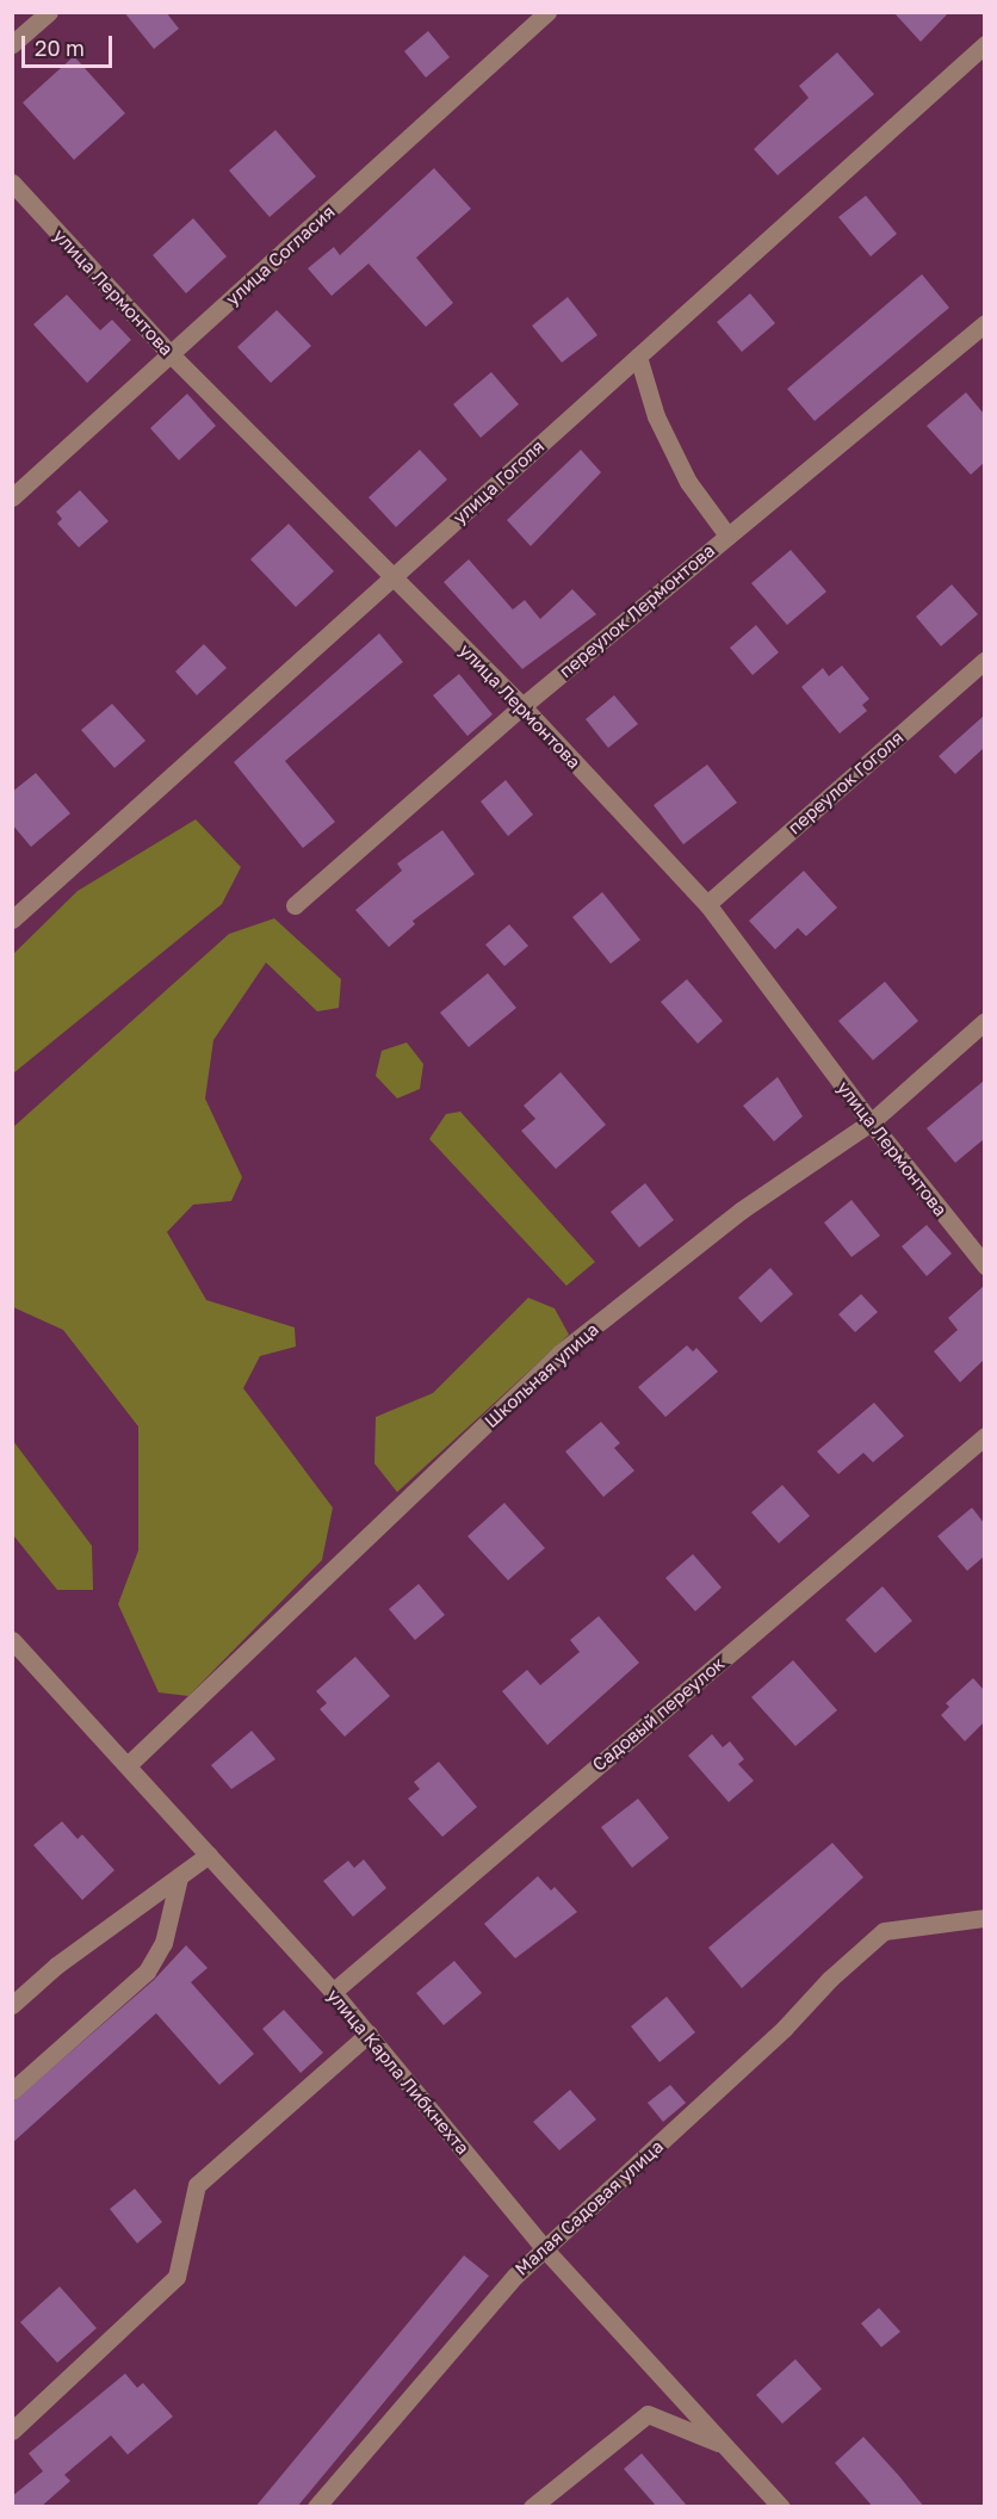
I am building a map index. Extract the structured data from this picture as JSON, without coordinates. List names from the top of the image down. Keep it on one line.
{"streets":{"street":["улица Согласия","улица Лермонтова","улица Гоголя","переулок Лермонтова","переулок Гоголя","Школьная улица","Садовый переулок","улица Карла Либкнехта","Малая Садовая улица"]},"crossings":[["улица Согласия","улица Лермонтова"],["улица Лермонтова","улица Гоголя"],["улица Лермонтова","переулок Лермонтова"],["улица Лермонтова","переулок Гоголя"],["улица Лермонтова","Школьная улица"],["Школьная улица","улица Карла Либкнехта"],["Садовый переулок","улица Карла Либкнехта"],["улица Карла Либкнехта","Малая Садовая улица"]],"scale_bar":"20 m"}
